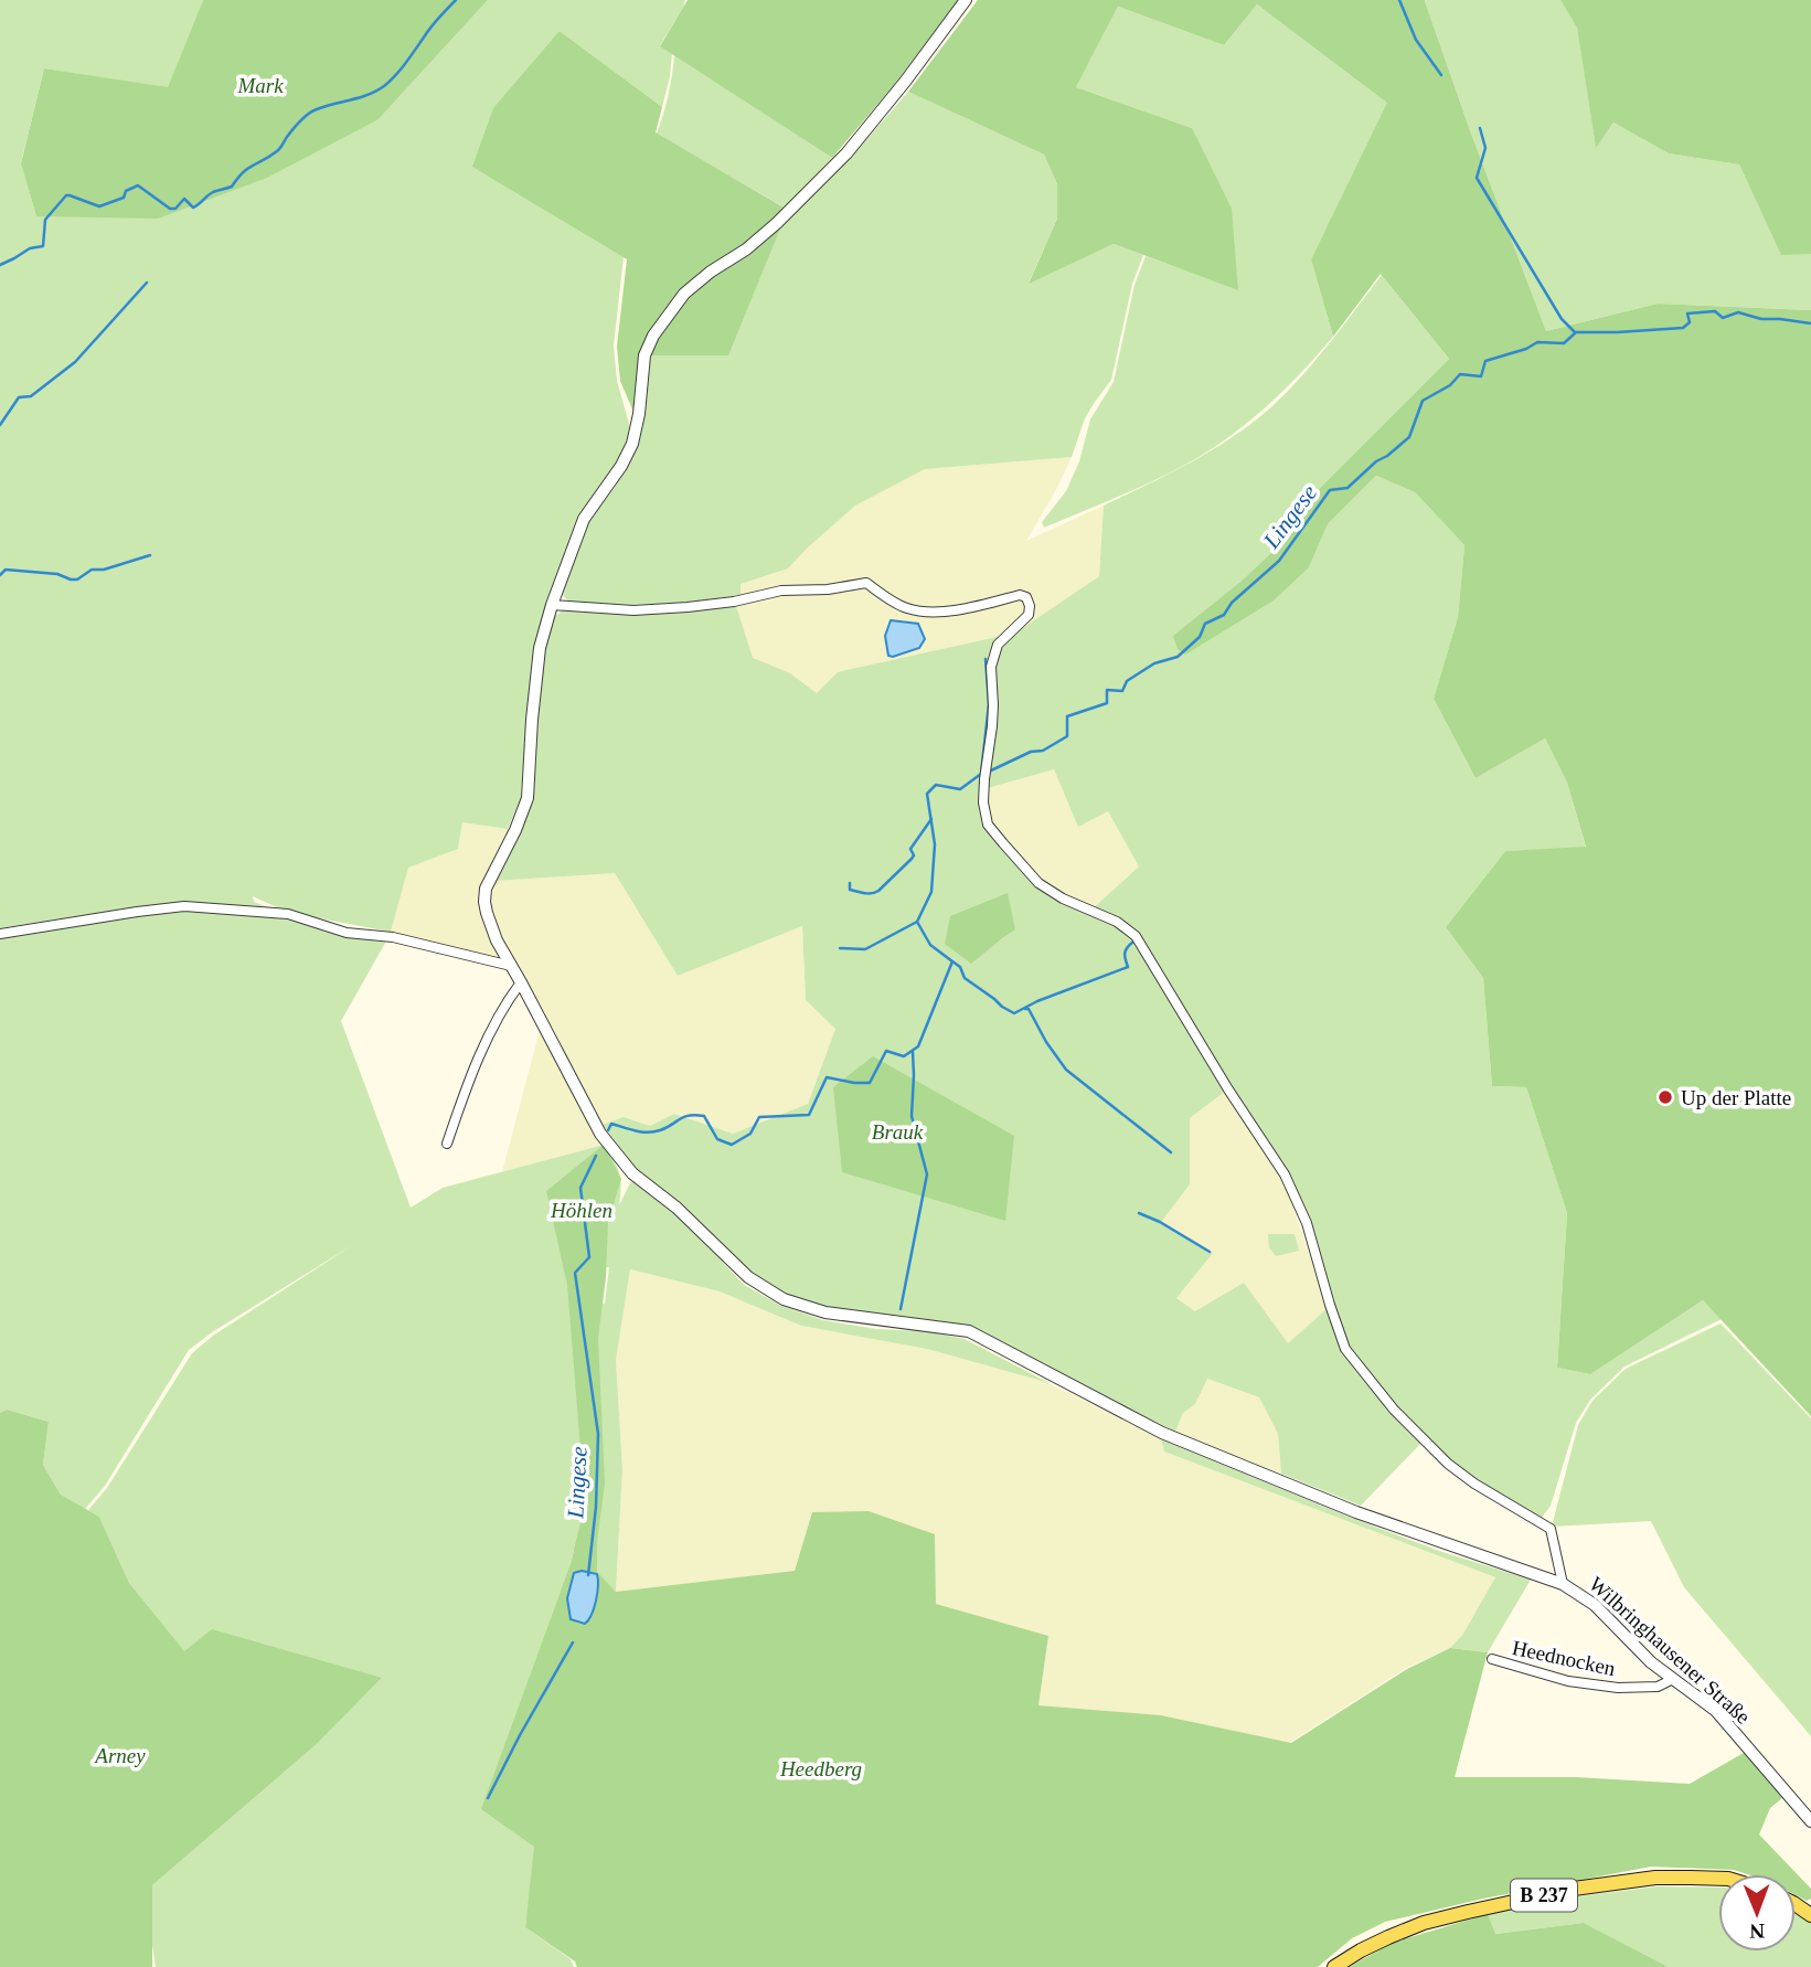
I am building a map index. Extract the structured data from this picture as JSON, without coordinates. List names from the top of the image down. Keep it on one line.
{"streets":{"main road":["B 237"],"street":["Wilbringhausener Straße","Heednocken"]},"crossings":[["Wilbringhausener Straße","Heednocken"]],"water":["Lingese"],"parks":["Mark","Brauk","Höhlen","Arney","Heedberg"],"places":["Up der Platte"],"north":"bottom"}
